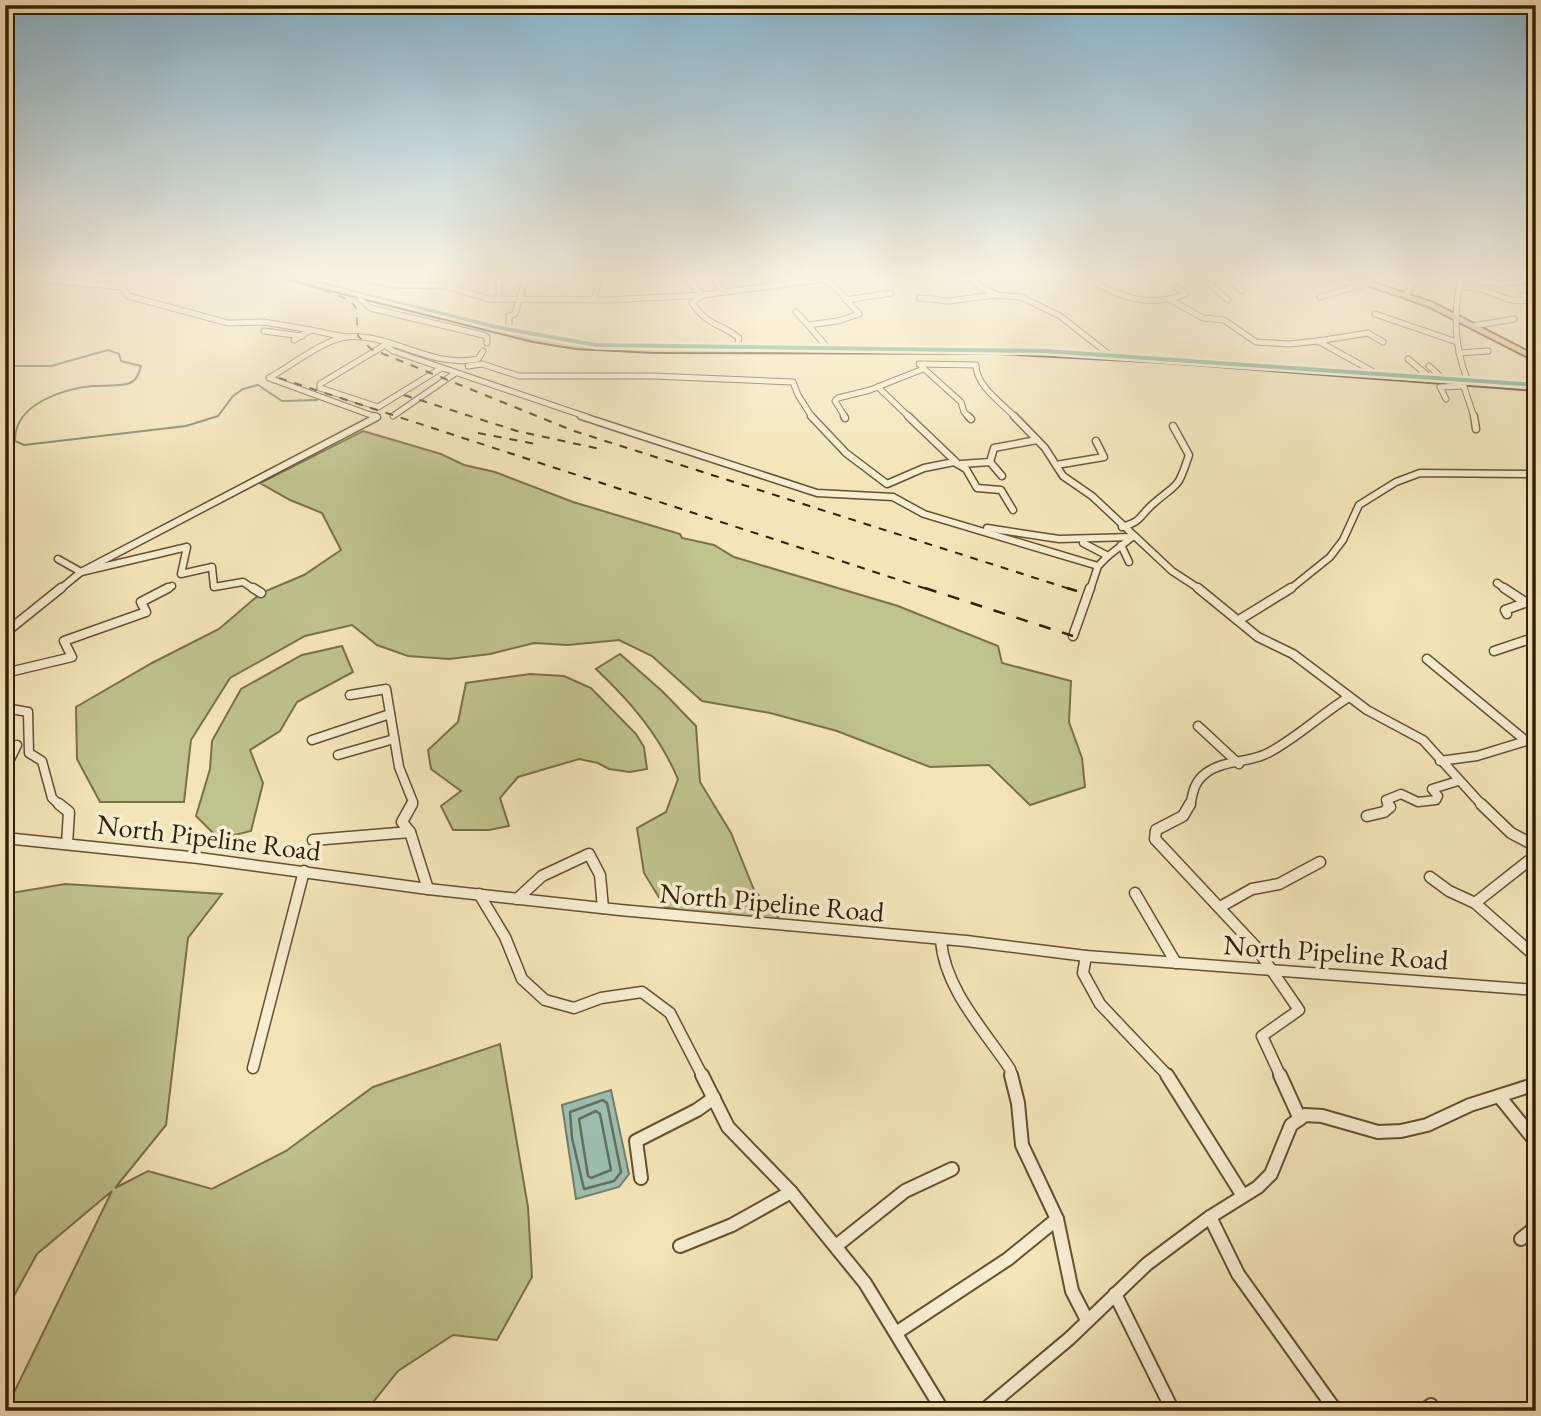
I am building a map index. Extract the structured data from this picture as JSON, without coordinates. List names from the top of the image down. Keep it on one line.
{"streets":{"street":["North Pipeline Road"]}}
